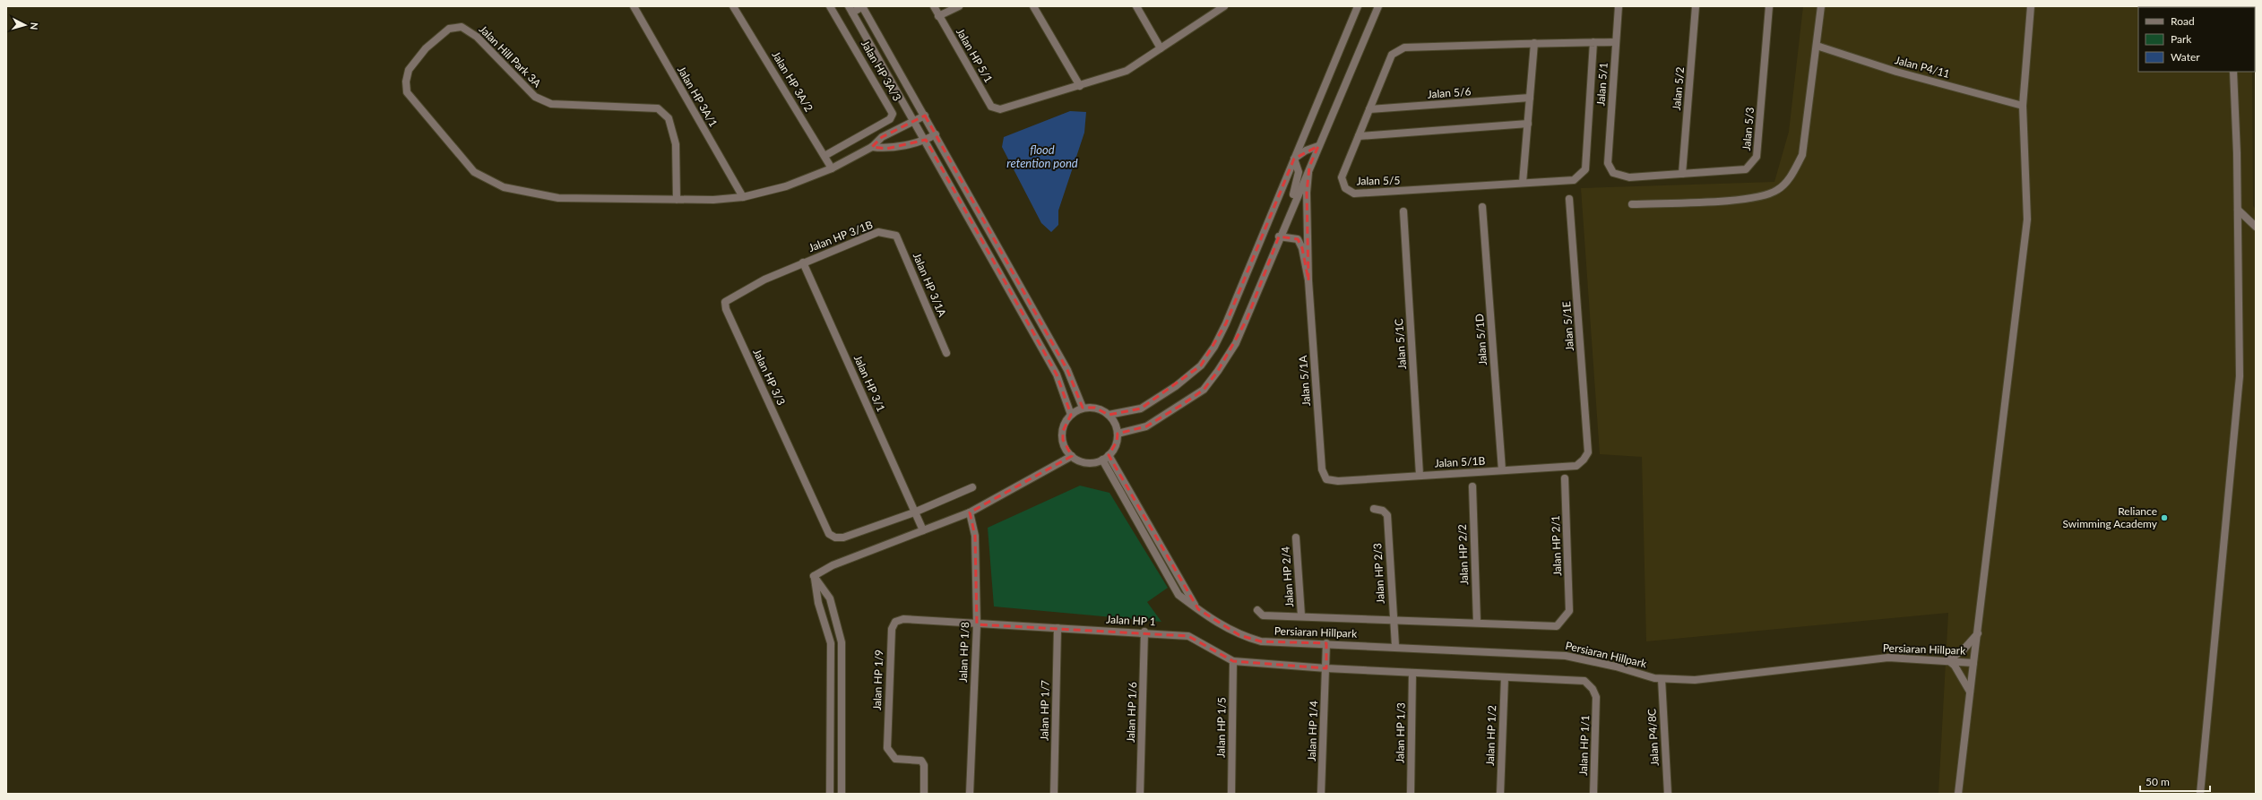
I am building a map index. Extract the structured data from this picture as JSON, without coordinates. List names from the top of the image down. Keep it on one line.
{"streets":{"street":["Jalan HP 5/1","Jalan Hill Park 3A","Jalan P4/11","Jalan HP 3A/3","Jalan HP 3A/2","Jalan 5/1","Jalan 5/2","Jalan 5/6","Jalan HP 3A/1","Jalan 5/3","Jalan 5/5","Jalan HP 3/1B","Jalan HP 3/1A","Jalan 5/1E","Jalan 5/1D","Jalan 5/1C","Jalan HP 3/3","Jalan 5/1A","Jalan HP 3/1","Jalan 5/1B","Jalan HP 2/1","Jalan HP 2/2","Jalan HP 2/3","Jalan HP 2/4","Jalan HP 1","Persiaran Hillpark","Jalan HP 1/8","Jalan HP 1/9","Jalan HP 1/7","Jalan HP 1/6","Jalan HP 1/5","Jalan HP 1/4","Jalan HP 1/3","Jalan HP 1/2","Jalan P4/8C","Jalan HP 1/1"]},"crossings":[["Jalan Hill Park 3A","Jalan HP 3A/2"],["Jalan Hill Park 3A","Jalan HP 3A/1"],["Jalan HP 3A/3","Jalan HP 3A/2"],["Jalan 5/1","Jalan 5/3"],["Jalan 5/1","Jalan 5/5"],["Jalan 5/2","Jalan 5/3"],["Jalan 5/6","Jalan 5/5"],["Jalan HP 3/1B","Jalan HP 3/1A"],["Jalan HP 3/1B","Jalan HP 3/3"],["Jalan HP 3/1B","Jalan HP 3/1"],["Jalan 5/1E","Jalan 5/1B"],["Jalan 5/1D","Jalan 5/1B"],["Jalan 5/1C","Jalan 5/1B"],["Jalan HP 3/3","Jalan HP 3/1"],["Jalan 5/1A","Jalan 5/1B"],["Jalan HP 2/1","Jalan HP 2/2"],["Jalan HP 2/3","Persiaran Hillpark"],["Jalan HP 1","Jalan HP 1/8"],["Jalan HP 1","Jalan HP 1/9"],["Jalan HP 1","Jalan HP 1/7"],["Jalan HP 1","Jalan HP 1/6"],["Jalan HP 1","Jalan HP 1/5"],["Jalan HP 1","Jalan HP 1/4"],["Jalan HP 1","Jalan HP 1/3"],["Jalan HP 1","Jalan HP 1/2"],["Jalan HP 1","Jalan HP 1/1"],["Persiaran Hillpark","Jalan P4/8C"]],"water":["flood retention pond"],"places":["Reliance Swimming Academy"],"legend":["Road","Park","Water"],"scale_bar":"50 m","north":"right"}
